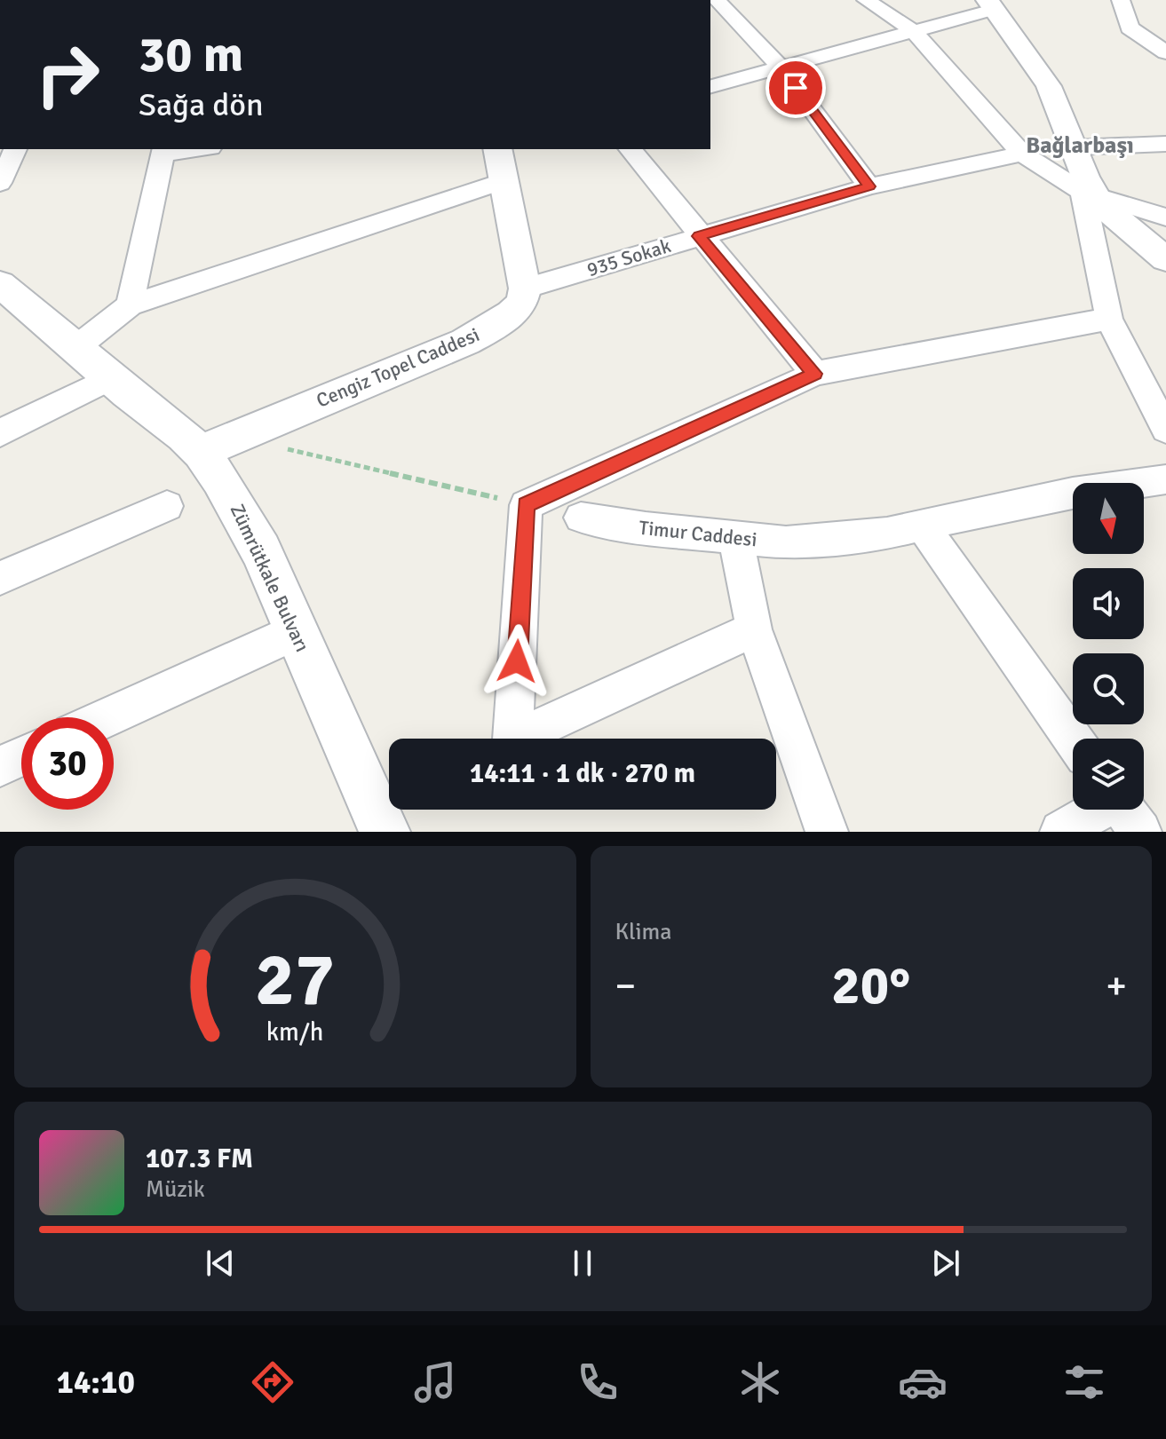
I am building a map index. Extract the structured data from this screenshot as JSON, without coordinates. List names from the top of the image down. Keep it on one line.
{"streets":{"street":["935 Sokak","Cengiz Topel Caddesi","Timur Caddesi","Zümrütkale Bulvarı"]},"crossings":[["935 Sokak","Cengiz Topel Caddesi"],["Cengiz Topel Caddesi","Zümrütkale Bulvarı"]],"districts":["Bağlarbaşı"],"north":"bottom","page":{"turn":["30 m","Sağa dön"],"limit":"30","trip":"14:11 · 1 dk · 270 m","tile":"Klima","heat":["−","20°","+"],"song":["107.3 FM","Müzik"],"tabs":"14:10","gauge":["27","km/h"]}}
